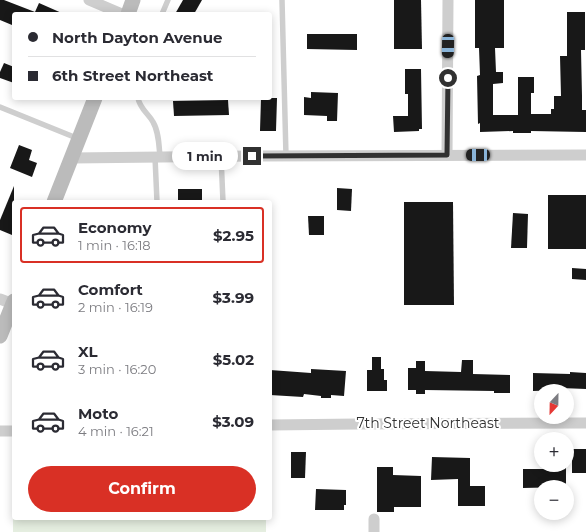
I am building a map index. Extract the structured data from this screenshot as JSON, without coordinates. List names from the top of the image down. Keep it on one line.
{"streets":{"street":["7th Street Northeast"]},"north":"bottom","page":{"banner":["North Dayton Avenue","6th Street Northeast"],"bubble":"1 min","list":[{"name":"Economy","note":"1 min · 16:18","value":"$2.95"},{"name":"Comfort","note":"2 min · 16:19","value":"$3.99"},{"name":"XL","note":"3 min · 16:20","value":"$5.02"},{"name":"Moto","note":"4 min · 16:21","value":"$3.09"}],"map_buttons":["+","−"],"buttons":"Confirm"}}
